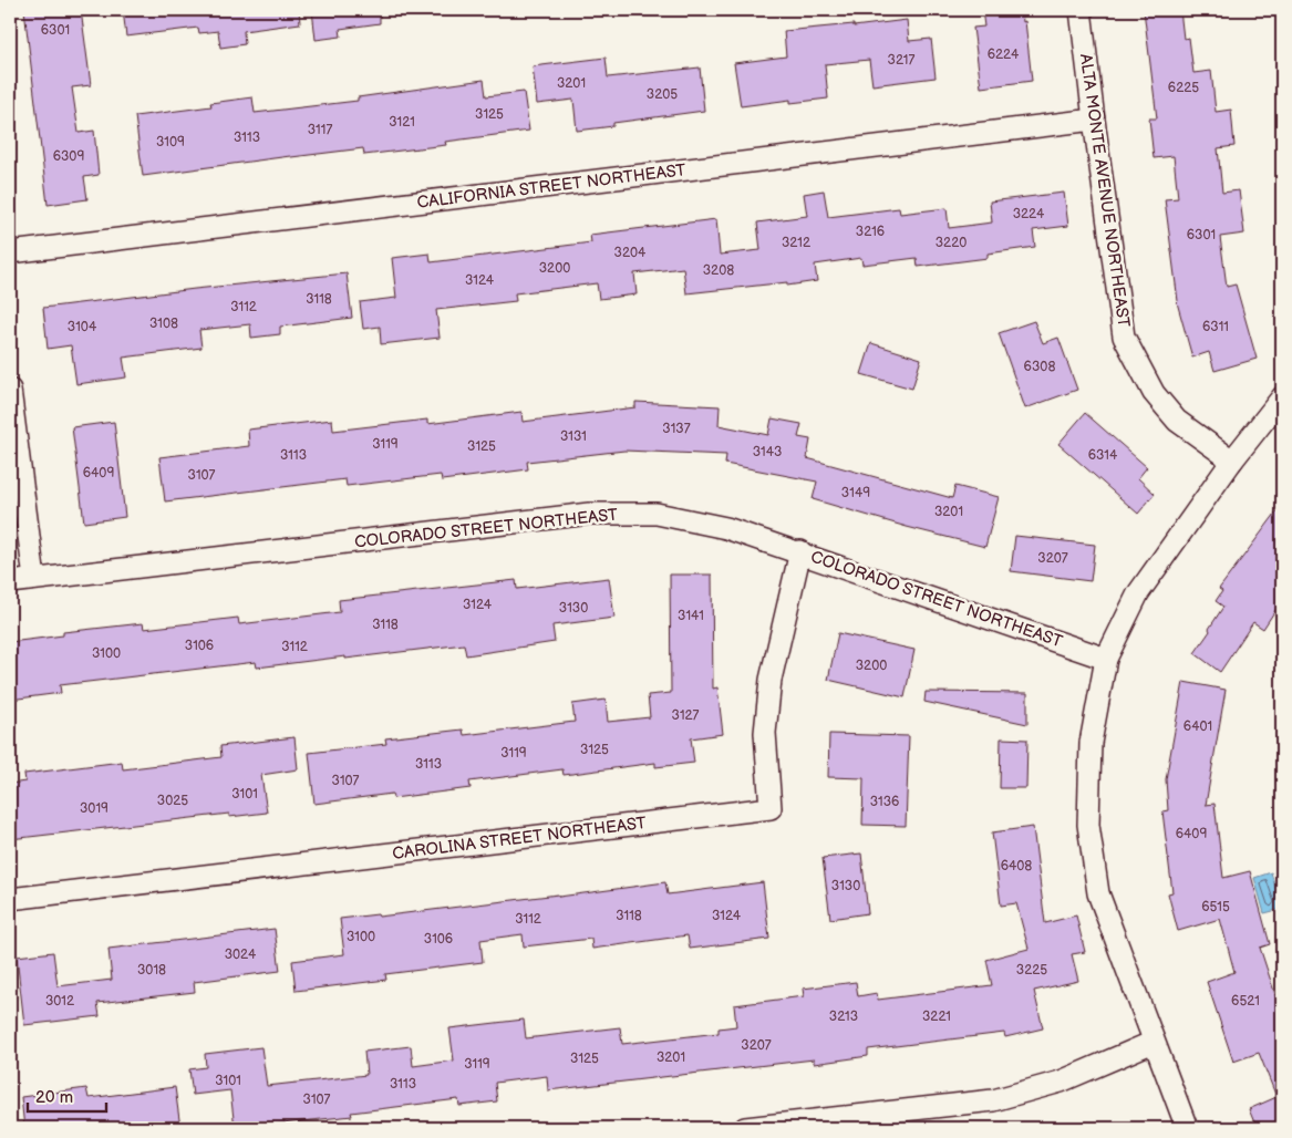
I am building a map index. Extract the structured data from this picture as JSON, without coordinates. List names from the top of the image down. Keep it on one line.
{"streets":{"street":["CALIFORNIA STREET NORTHEAST","ALTA MONTE AVENUE NORTHEAST","COLORADO STREET NORTHEAST","CAROLINA STREET NORTHEAST"]},"crossings":[["CALIFORNIA STREET NORTHEAST","ALTA MONTE AVENUE NORTHEAST"],["COLORADO STREET NORTHEAST","CAROLINA STREET NORTHEAST"]],"house_numbers":["6301","6224","3217","3201","6225","3205","3125","3121","3117","3113","3109","6309","3224","3216","6301","3212","3220","3204","3200","3208","3124","3118","3112","3108","3104","6311","6308","3137","3131","3119","3125","3143","3113","6314","6409","3107","3149","3201","3207","3124","3130","3141","3118","3106","3112","3100","3200","3127","6401","3125","3119","3113","3107","3101","3025","3136","3019","6409","6408","3130","6515","3118","3124","3112","3100","3106","3024","3018","3225","3012","6521","3213","3221","3207","3201","3125","3119","3101","3113","3107"],"scale_bar":"20 m"}
